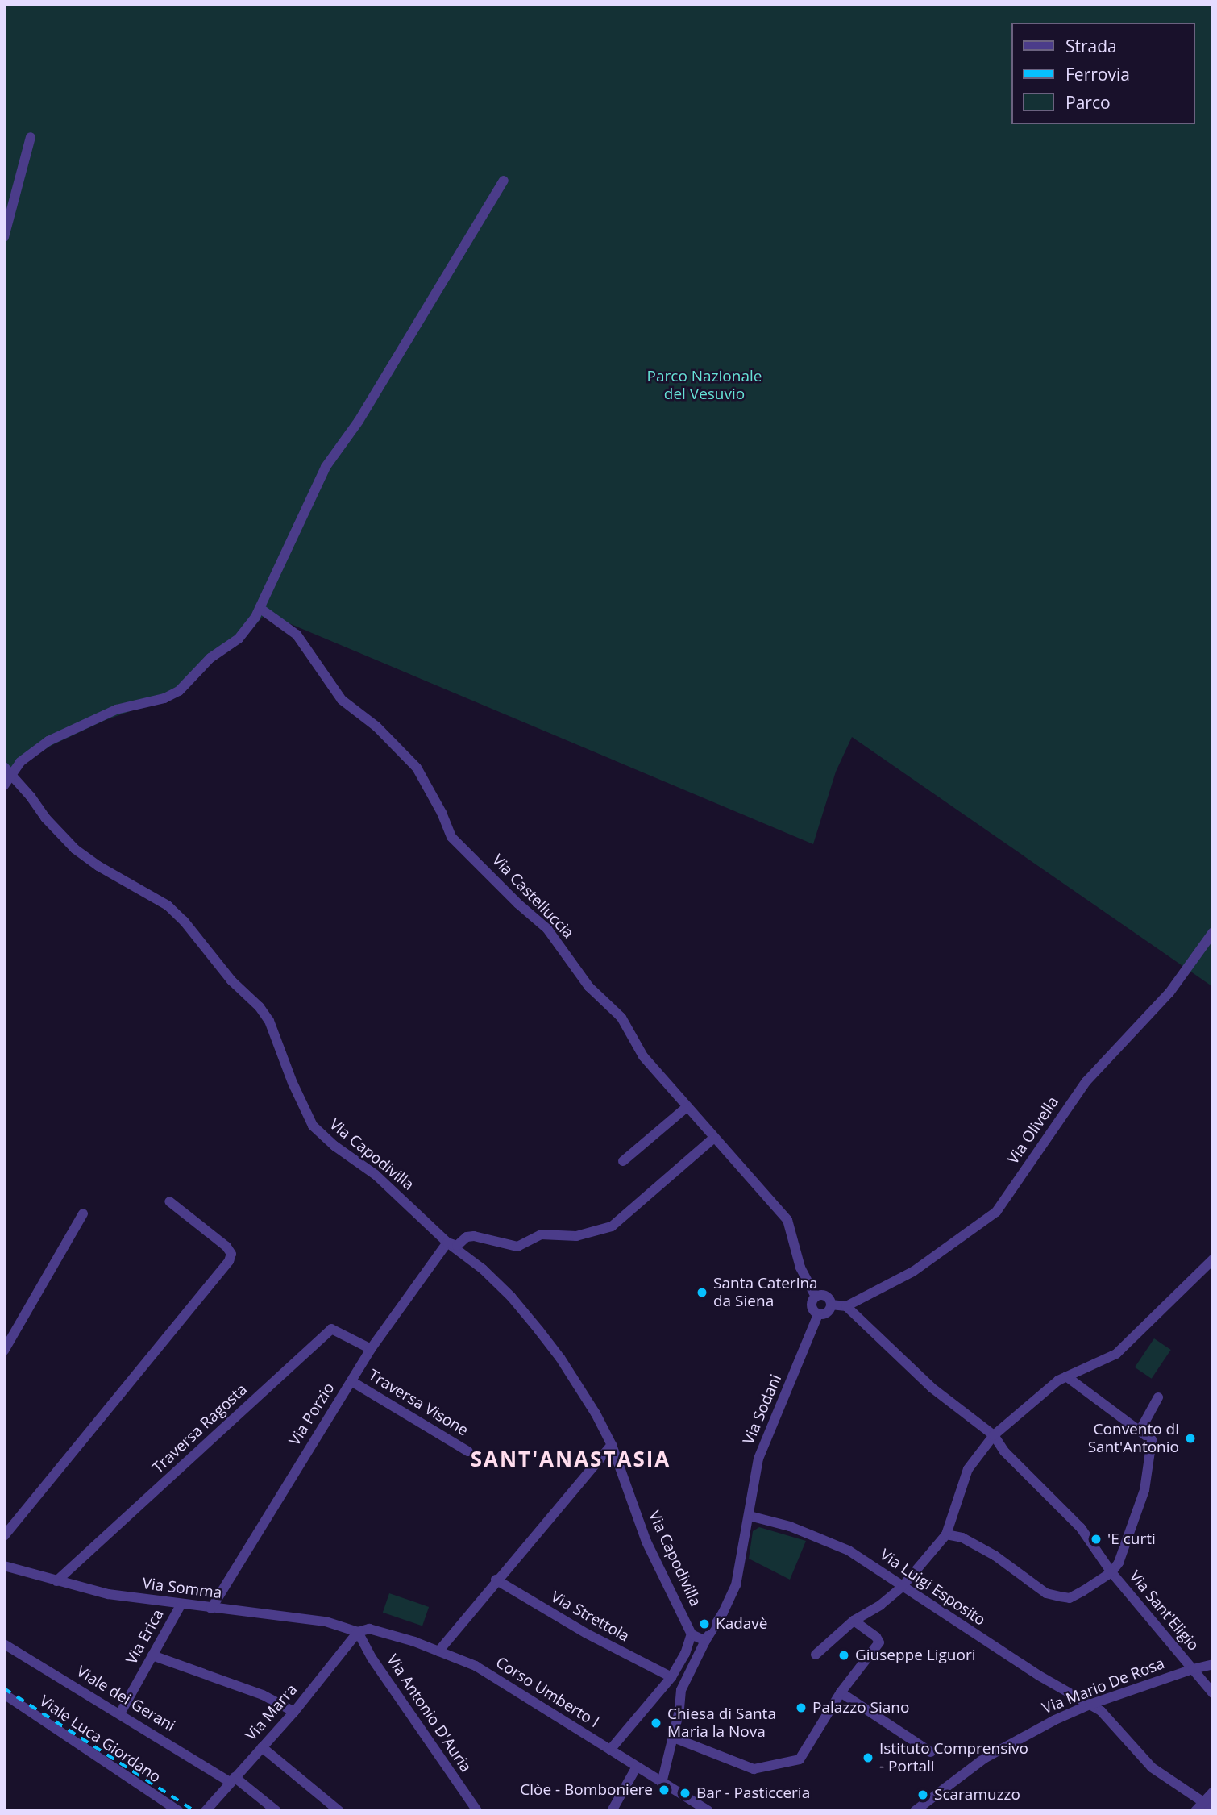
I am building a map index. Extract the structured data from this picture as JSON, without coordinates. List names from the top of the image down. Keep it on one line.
{"streets":{"street":["Via Castelluccia","Via Olivella","Via Capodivilla","Traversa Visone","Via Sodani","Via Porzio","Traversa Ragosta","Via Luigi Esposito","Via Somma","Via Sant'Eligio","Via Strettola","Via Erica","Via Mario De Rosa","Corso Umberto I","Viale dei Gerani","Via Marra","Via Antonio D'Auria","Viale Luca Giordano"]},"crossings":[["Via Castelluccia","Via Sodani"],["Via Olivella","Via Sant'Eligio"],["Via Capodivilla","Via Porzio"],["Traversa Visone","Via Porzio"],["Via Sodani","Via Luigi Esposito"],["Via Sodani","Corso Umberto I"],["Via Porzio","Traversa Ragosta"],["Via Porzio","Via Somma"],["Traversa Ragosta","Via Somma"],["Via Luigi Esposito","Via Mario De Rosa"],["Via Somma","Via Erica"],["Via Somma","Corso Umberto I"],["Via Somma","Via Marra"],["Via Somma","Via Antonio D'Auria"],["Via Sant'Eligio","Via Mario De Rosa"],["Via Erica","Viale dei Gerani"],["Corso Umberto I","Via Marra"],["Corso Umberto I","Via Antonio D'Auria"],["Viale dei Gerani","Via Marra"],["Via Marra","Via Antonio D'Auria"]],"districts":["SANT'ANASTASIA"],"parks":["Parco Nazionale del Vesuvio"],"places":["Santa Caterina da Siena","Convento di Sant'Antonio","'E curti","Kadavè","Giuseppe Liguori","Palazzo Siano","Chiesa di Santa Maria la Nova","Istituto Comprensivo - Portali","Clòe - Bomboniere","Bar - Pasticceria","Scaramuzzo"],"legend":["Strada","Ferrovia","Parco"]}
